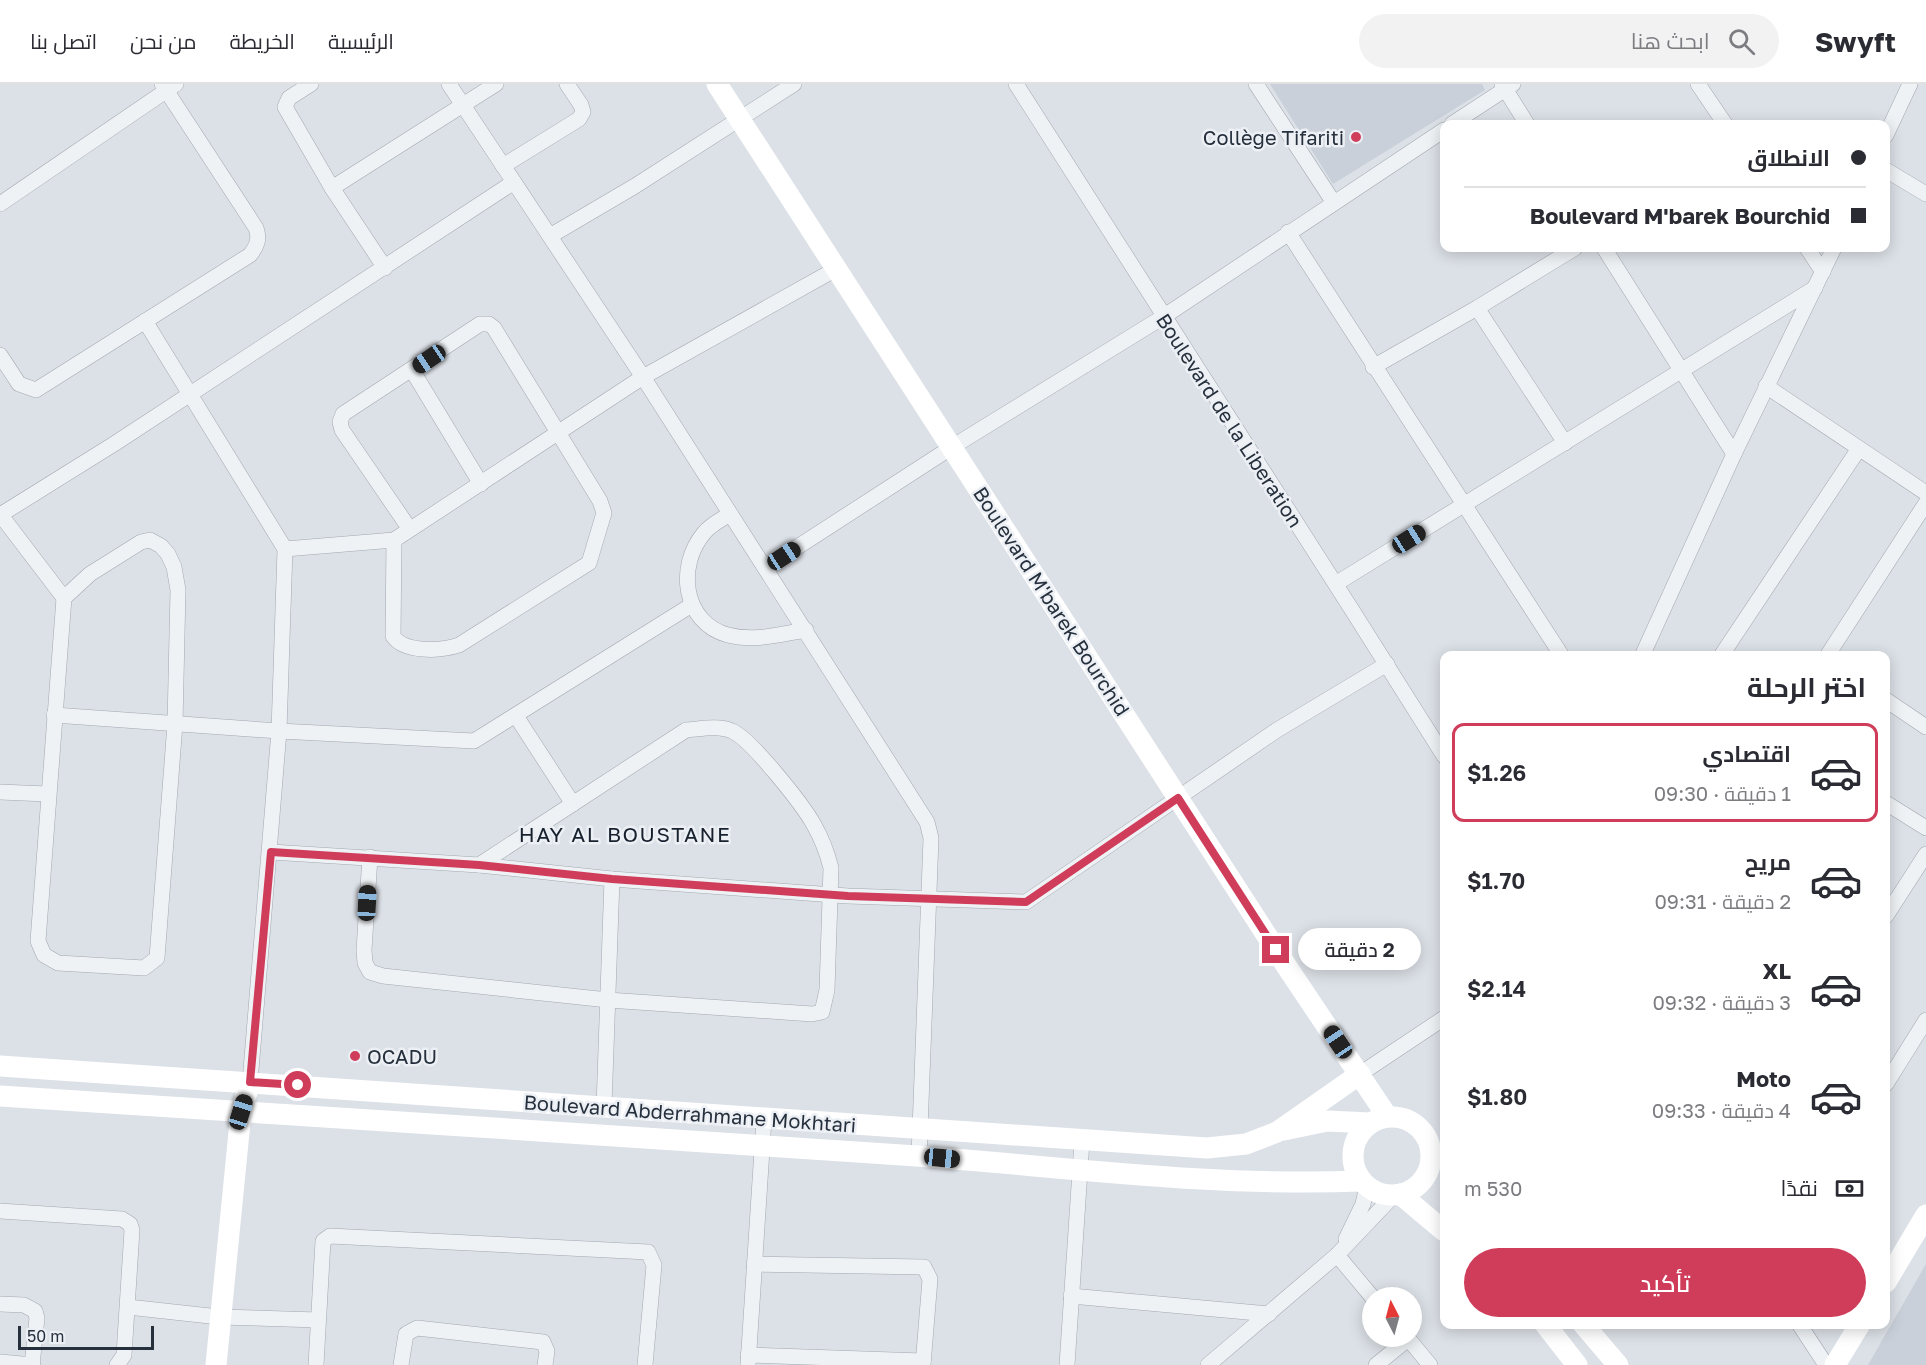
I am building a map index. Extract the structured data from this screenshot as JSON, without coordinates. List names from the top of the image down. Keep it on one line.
{"streets":{"main road":["Boulevard M'barek Bourchid","Boulevard Abderrahmane Mokhtari"],"street":["Boulevard de la Liberation"]},"crossings":[["Boulevard M'barek Bourchid","Boulevard Abderrahmane Mokhtari"]],"districts":["HAY AL BOUSTANE"],"places":["Collège Tifariti","OCADU"],"scale_bar":"50 m","north":"top","page":{"header":"Swyft","search":"ابحث هنا","nav":["الرئيسية","الخريطة","من نحن","اتصل بنا"],"banner":["الانطلاق","Boulevard M'barek Bourchid"],"heading":"اختر الرحلة","list":[{"name":"اقتصادي","note":"1 دقيقة · 09:30","value":"$1.26"},{"name":"مريح","note":"2 دقيقة · 09:31","value":"$1.70"},{"name":"XL","note":"3 دقيقة · 09:32","value":"$2.14"},{"name":"Moto","note":"4 دقيقة · 09:33","value":"$1.80"}],"bubble":"2 دقيقة","pay":["نقدًا","530 m"],"buttons":"تأكيد","scale":"50 m"}}
